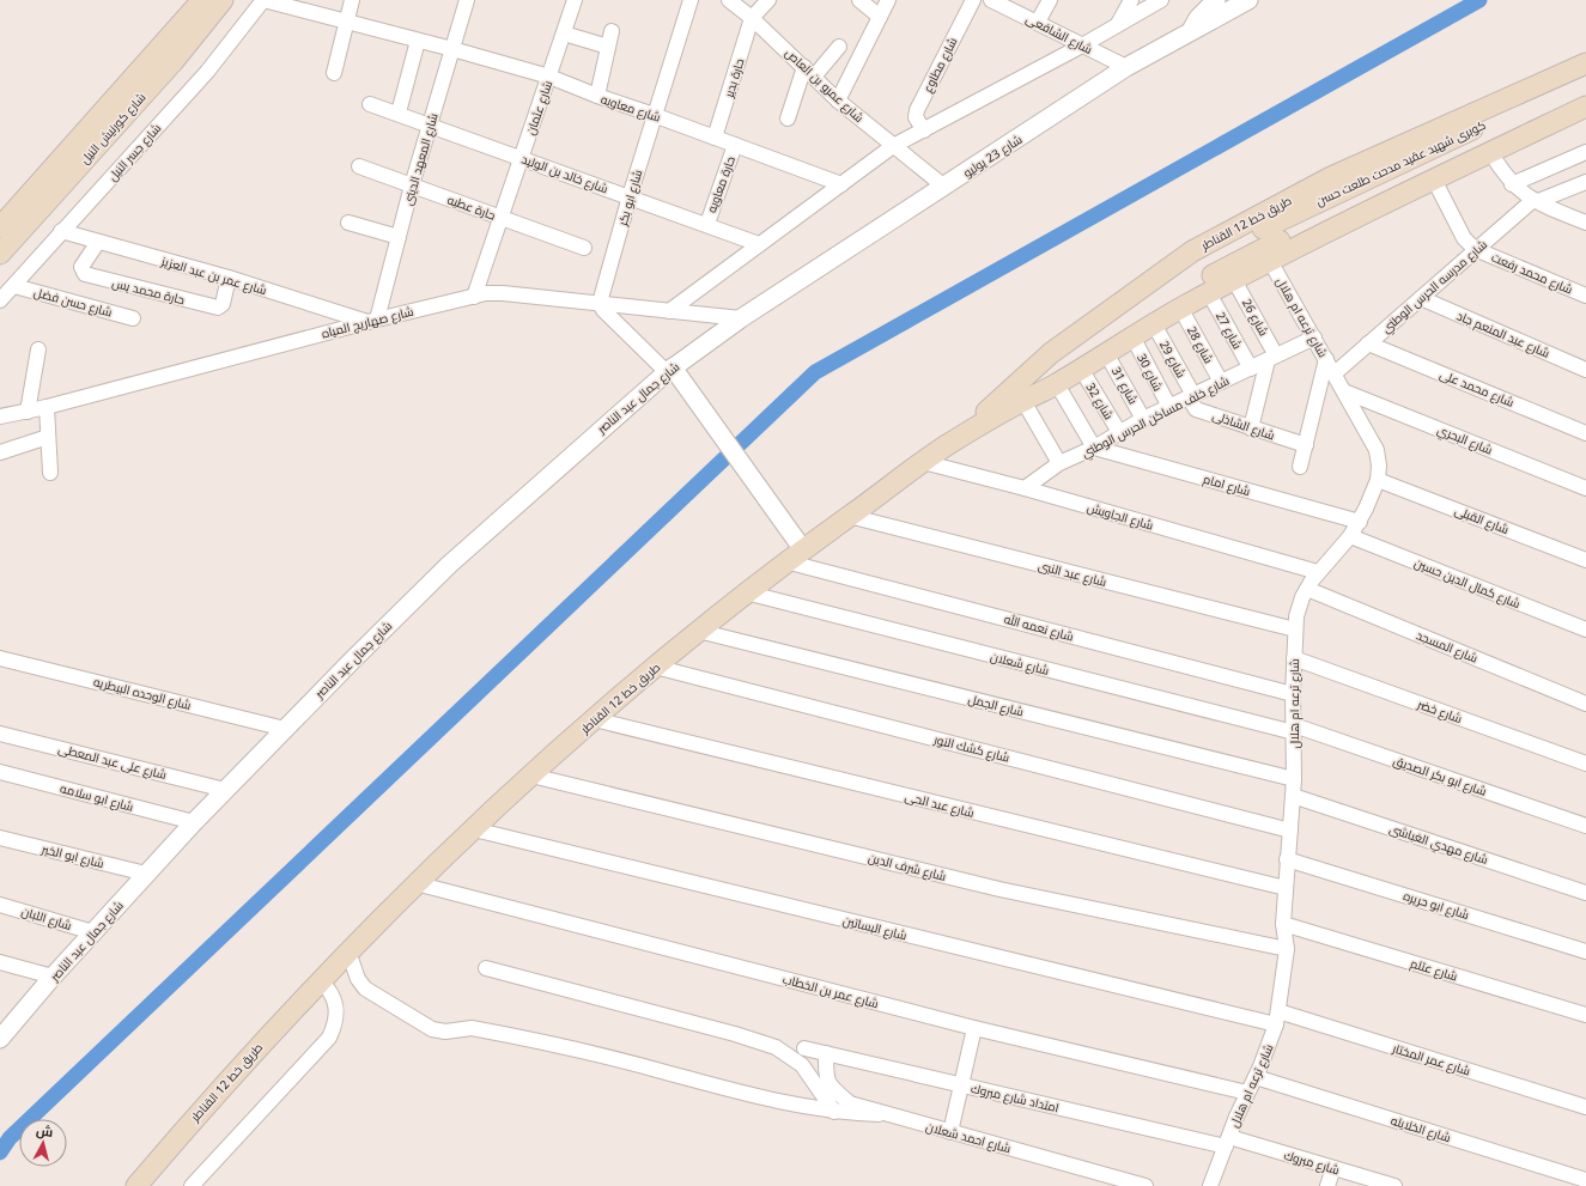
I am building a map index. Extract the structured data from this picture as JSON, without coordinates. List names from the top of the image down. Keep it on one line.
{"streets":{"main road":["شارع كورنيش النيل","كوبرى شهيد عقيد مدحت طلعت حسن","طريق خط 12 القناطر"],"street":["شارع الشافعى","شارع مطاوع","حارة بدير","شارع عمرو بن العاص","شارع عثمان","شارع معاويه","شارع جسر النيل","شارع 23 يوليو","شارع المعهد الدينى","شارع خالد بن الوليد","حارة معاويه","شارع ابو بكر","حارة عطيه","شارع محمد رفعت","شارع عمر بن عبد العزيز","شارع مدرسه الحرس الوطني","حارة محمد يس","شارع حسن فضل","شارع 26","شارع ترعه ام هلال","شارع صهاريج المياه","شارع 27","شارع عبد المنعم جاد","شارع 28","شارع 29","شارع 30","شارع 31","شارع محمد على","شارع جمال عبد الناصر","شارع 32","شارع خلف مساكن الحرس الوطني","شارع الشاذلى","شارع البحري","شارع امام","شارع الجاويش","شارع القبلى","شارع عبد النبى","شارع كمال الدين حسين","شارع نعمه الله","شارع المسجد","شارع شعلان","شارع الوحده البيطريه","شارع الجمل","شارع خضر","شارع كشك النور","شارع على عبد المعطى","شارع ابو بكر الصديق","شارع ابو سلامه","شارع عبد الحى","شارع مهدي الغباشى","شارع ابو الخير","شارع شرف الدين","شارع ابو حريره","شارع اللبان","شارع البساتين","شارع عتلم","شارع عمر بن الخطاب","شارع عمر المختار","امتداد شارع مبروك","شارع الخلايله","شارع احمد شعلان","شارع مبروك"]},"crossings":[["شارع الشافعى","شارع 23 يوليو"],["حارة بدير","شارع عمرو بن العاص"],["حارة بدير","شارع معاويه"],["شارع عمرو بن العاص","شارع 23 يوليو"],["شارع عثمان","شارع معاويه"],["شارع عثمان","شارع خالد بن الوليد"],["شارع عثمان","حارة عطيه"],["شارع عثمان","شارع صهاريج المياه"],["شارع معاويه","شارع جسر النيل"],["شارع معاويه","شارع المعهد الدينى"],["شارع معاويه","حارة معاويه"],["شارع معاويه","شارع ابو بكر"],["شارع جسر النيل","شارع عمر بن عبد العزيز"],["شارع جسر النيل","شارع حسن فضل"],["شارع 23 يوليو","شارع صهاريج المياه"],["شارع 23 يوليو","شارع جمال عبد الناصر"],["شارع المعهد الدينى","شارع خالد بن الوليد"],["شارع المعهد الدينى","حارة عطيه"],["شارع المعهد الدينى","شارع عمر بن عبد العزيز"],["شارع المعهد الدينى","شارع صهاريج المياه"],["كوبرى شهيد عقيد مدحت طلعت حسن","طريق خط 12 القناطر"],["شارع خالد بن الوليد","حارة معاويه"],["شارع خالد بن الوليد","شارع ابو بكر"],["شارع ابو بكر","شارع صهاريج المياه"],["طريق خط 12 القناطر","شارع محمد رفعت"],["طريق خط 12 القناطر","شارع 26"],["طريق خط 12 القناطر","شارع ترعه ام هلال"],["طريق خط 12 القناطر","شارع 27"],["طريق خط 12 القناطر","شارع 28"],["طريق خط 12 القناطر","شارع 29"],["طريق خط 12 القناطر","شارع 30"],["طريق خط 12 القناطر","شارع 31"],["طريق خط 12 القناطر","شارع 32"],["طريق خط 12 القناطر","شارع الجاويش"],["طريق خط 12 القناطر","شارع عبد النبى"],["طريق خط 12 القناطر","شارع نعمه الله"],["طريق خط 12 القناطر","شارع شعلان"],["طريق خط 12 القناطر","شارع الجمل"],["طريق خط 12 القناطر","شارع كشك النور"],["طريق خط 12 القناطر","شارع عبد الحى"],["طريق خط 12 القناطر","شارع شرف الدين"],["طريق خط 12 القناطر","شارع البساتين"],["طريق خط 12 القناطر","شارع عمر بن الخطاب"],["شارع محمد رفعت","شارع مدرسه الحرس الوطني"],["شارع عمر بن عبد العزيز","حارة محمد يس"],["شارع عمر بن عبد العزيز","شارع صهاريج المياه"],["شارع مدرسه الحرس الوطني","شارع ترعه ام هلال"],["شارع مدرسه الحرس الوطني","شارع عبد المنعم جاد"],["شارع مدرسه الحرس الوطني","شارع محمد على"],["شارع 26","شارع خلف مساكن الحرس الوطني"],["شارع ترعه ام هلال","شارع خلف مساكن الحرس الوطني"],["شارع ترعه ام هلال","شارع البحري"],["شارع ترعه ام هلال","شارع امام"],["شارع ترعه ام هلال","شارع الجاويش"],["شارع ترعه ام هلال","شارع القبلى"],["شارع ترعه ام هلال","شارع عبد النبى"],["شارع ترعه ام هلال","شارع كمال الدين حسين"],["شارع ترعه ام هلال","شارع نعمه الله"],["شارع ترعه ام هلال","شارع المسجد"],["شارع ترعه ام هلال","شارع شعلان"],["شارع ترعه ام هلال","شارع الجمل"],["شارع ترعه ام هلال","شارع خضر"],["شارع ترعه ام هلال","شارع كشك النور"],["شارع ترعه ام هلال","شارع ابو بكر الصديق"],["شارع ترعه ام هلال","شارع عبد الحى"],["شارع ترعه ام هلال","شارع مهدي الغباشى"],["شارع ترعه ام هلال","شارع شرف الدين"],["شارع ترعه ام هلال","شارع ابو حريره"],["شارع ترعه ام هلال","شارع البساتين"],["شارع ترعه ام هلال","شارع عتلم"],["شارع ترعه ام هلال","شارع عمر بن الخطاب"],["شارع ترعه ام هلال","شارع عمر المختار"],["شارع ترعه ام هلال","امتداد شارع مبروك"],["شارع ترعه ام هلال","شارع الخلايله"],["شارع ترعه ام هلال","شارع مبروك"],["شارع صهاريج المياه","شارع جمال عبد الناصر"],["شارع 27","شارع خلف مساكن الحرس الوطني"],["شارع 28","شارع خلف مساكن الحرس الوطني"],["شارع 29","شارع خلف مساكن الحرس الوطني"],["شارع 29","شارع الشاذلى"],["شارع 30","شارع خلف مساكن الحرس الوطني"],["شارع 31","شارع خلف مساكن الحرس الوطني"],["شارع جمال عبد الناصر","شارع الوحده البيطريه"],["شارع جمال عبد الناصر","شارع على عبد المعطى"],["شارع جمال عبد الناصر","شارع ابو سلامه"],["شارع جمال عبد الناصر","شارع ابو الخير"],["شارع جمال عبد الناصر","شارع اللبان"],["شارع 32","شارع خلف مساكن الحرس الوطني"],["شارع خلف مساكن الحرس الوطني","شارع الشاذلى"],["شارع خلف مساكن الحرس الوطني","شارع امام"],["شارع خلف مساكن الحرس الوطني","شارع الجاويش"],["شارع شعلان","شارع ابو بكر الصديق"],["شارع البساتين","شارع عمر المختار"],["امتداد شارع مبروك","شارع احمد شعلان"],["امتداد شارع مبروك","شارع مبروك"]],"north":"top"}
